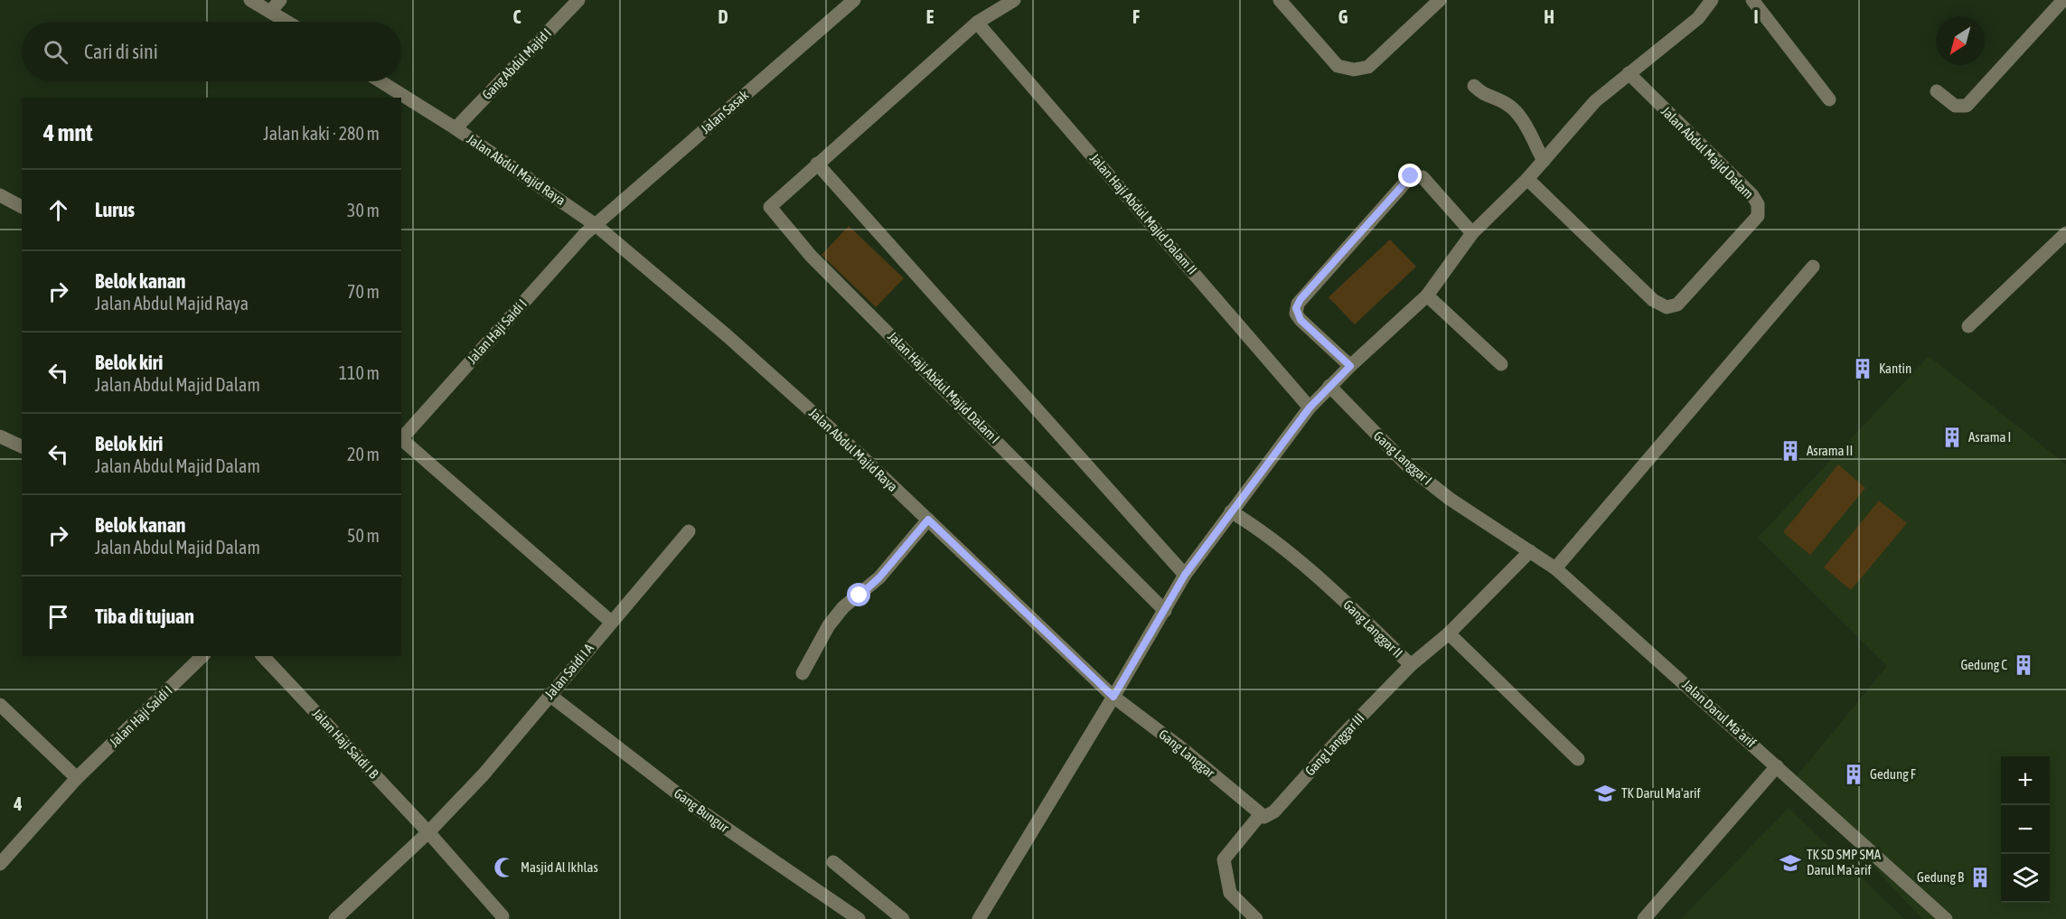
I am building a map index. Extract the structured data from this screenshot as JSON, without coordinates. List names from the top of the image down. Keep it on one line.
{"streets":{"street":["Gang Abdul Majid I","Jalan Sasak","Jalan Abdul Majid Dalam","Jalan Abdul Majid Raya","Jalan Haji Abdul Majid Dalam II","Jalan Haji Saidi I","Jalan Haji Abdul Majid Dalam I","Gang Langgar I","Gang Langgar II","Jalan Saidi I A","Jalan Darul Ma'arif","Jalan Haji Saidi I B","Gang Langgar III","Gang Langgar","Gang Bungur"]},"crossings":[["Gang Abdul Majid I","Jalan Abdul Majid Raya"],["Jalan Sasak","Jalan Abdul Majid Raya"],["Jalan Sasak","Jalan Haji Saidi I"],["Jalan Abdul Majid Raya","Jalan Haji Saidi I"],["Jalan Abdul Majid Raya","Gang Langgar"],["Jalan Haji Abdul Majid Dalam II","Jalan Haji Abdul Majid Dalam I"],["Gang Langgar I","Jalan Darul Ma'arif"],["Gang Langgar II","Jalan Darul Ma'arif"],["Gang Langgar II","Gang Langgar III"],["Jalan Saidi I A","Jalan Haji Saidi I B"],["Jalan Saidi I A","Gang Bungur"],["Gang Langgar III","Gang Langgar"]],"places":{"building":["Kantin","Asrama I","Asrama II","Gedung C","Gedung F","Gedung B"],"school or university":["TK Darul Ma'arif","TK SD SMP SMA Darul Ma'arif"],"mosque":["Masjid Al Ikhlas"]},"north":"bottom left","page":{"search":"Cari di sini","heading":["4 mnt","Jalan kaki · 280 m"],"list":[["Lurus","30 m"],["Belok kanan","Jalan Abdul Majid Raya","70 m"],["Belok kiri","Jalan Abdul Majid Dalam","110 m"],["Belok kiri","Jalan Abdul Majid Dalam","20 m"],["Belok kanan","Jalan Abdul Majid Dalam","50 m"],"Tiba di tujuan"],"map_buttons":["+","−"]},"grid":{"columns":["C","D","E","F","G","H","I"],"rows":["4"]}}
